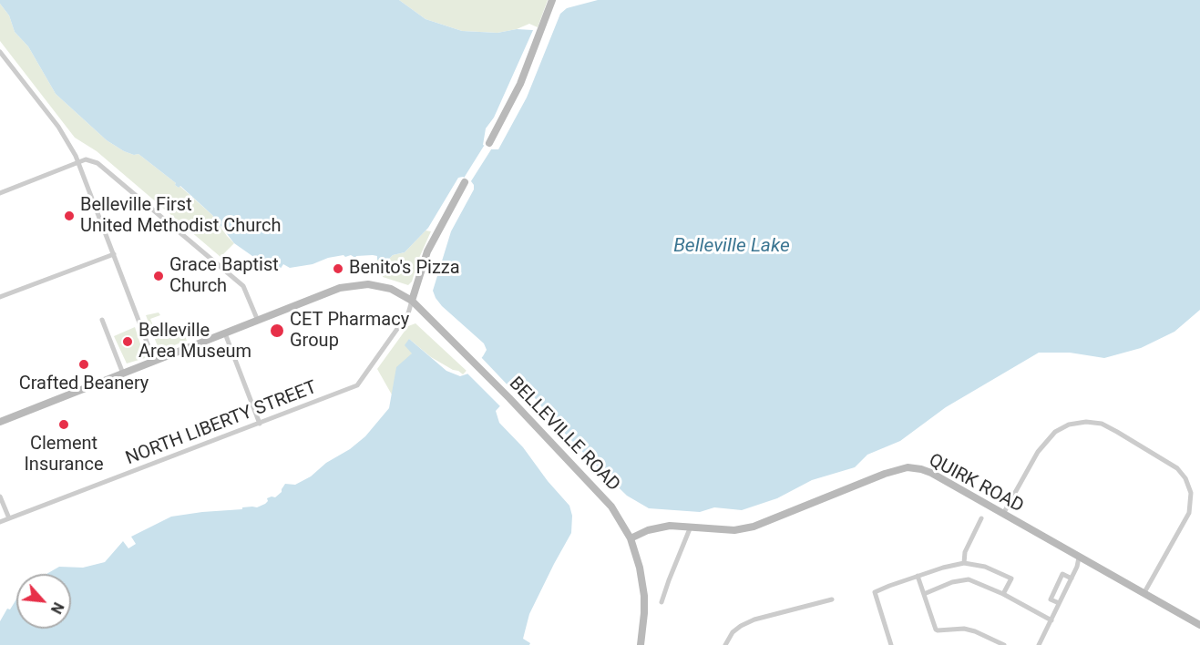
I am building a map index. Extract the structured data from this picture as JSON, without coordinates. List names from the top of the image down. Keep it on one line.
{"streets":{"street":["NORTH LIBERTY STREET","BELLEVILLE ROAD","QUIRK ROAD"]},"crossings":[["NORTH LIBERTY STREET","BELLEVILLE ROAD"],["BELLEVILLE ROAD","QUIRK ROAD"]],"water":["Belleville Lake"],"places":["Belleville First United Methodist Church","Benito's Pizza","Grace Baptist Church","CET Pharmacy Group","Belleville Area Museum","Crafted Beanery","Clement Insurance"],"north":"bottom right"}
